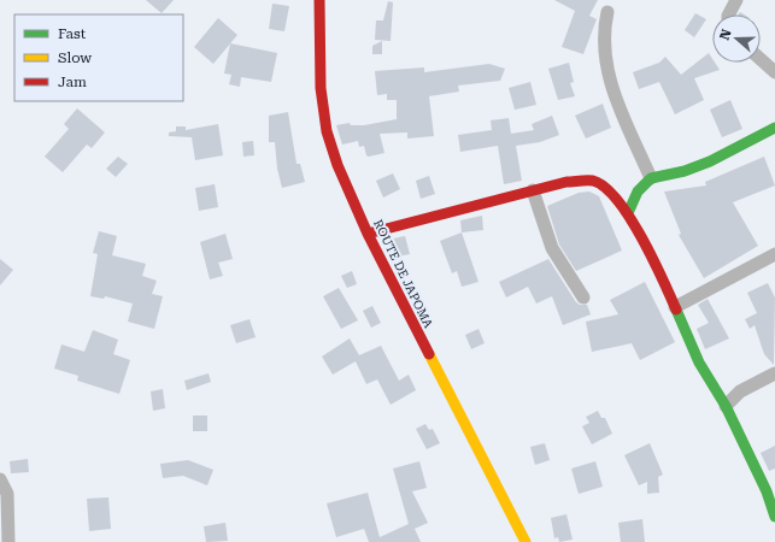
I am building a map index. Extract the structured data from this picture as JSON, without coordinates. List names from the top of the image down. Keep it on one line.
{"streets":{"street":["ROUTE DE JAPOMA"]},"legend":["Fast","Slow","Jam"],"north":"left"}
